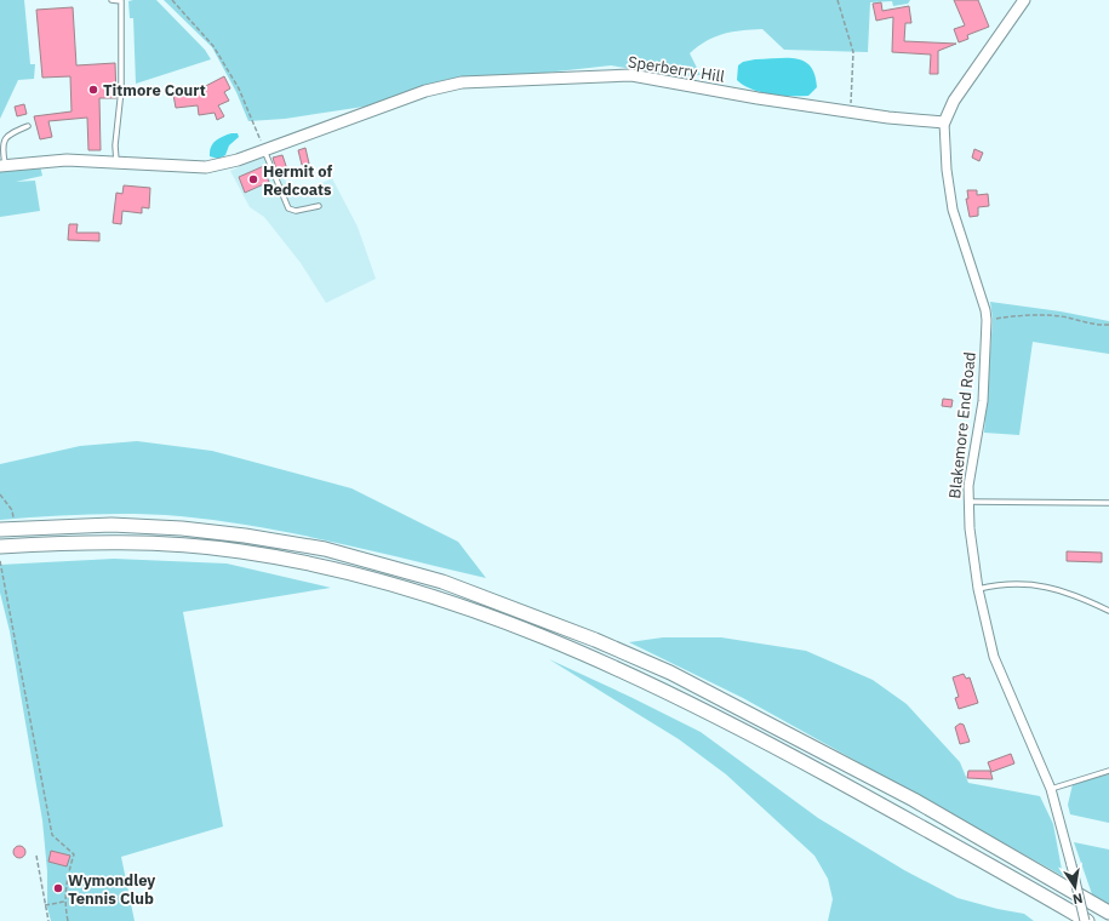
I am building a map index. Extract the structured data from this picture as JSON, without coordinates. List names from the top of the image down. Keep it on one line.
{"streets":{"street":["Sperberry Hill","Blakemore End Road"]},"crossings":[["Sperberry Hill","Blakemore End Road"]],"places":["Titmore Court","Hermit of Redcoats","Wymondley Tennis Club"],"north":"bottom"}
